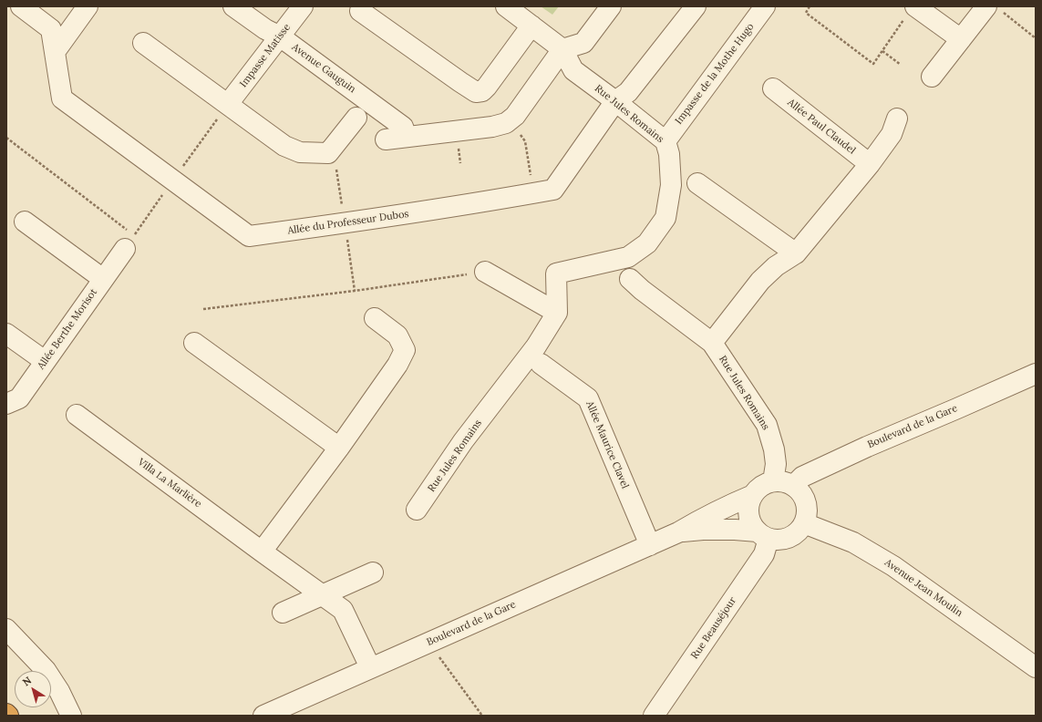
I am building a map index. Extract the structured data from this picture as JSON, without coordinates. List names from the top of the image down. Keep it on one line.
{"streets":{"street":["Impasse Matisse","Avenue Gauguin","Impasse de la Mothe Hugo","Rue Jules Romains","Allée Paul Claudel","Allée du Professeur Dubos","Allée Berthe Morisot","Boulevard de la Gare","Allée Maurice Clavel","Villa La Marlière","Avenue Jean Moulin","Rue Beauséjour"]},"crossings":[["Impasse Matisse","Avenue Gauguin"],["Impasse de la Mothe Hugo","Rue Jules Romains"],["Rue Jules Romains","Allée du Professeur Dubos"],["Rue Jules Romains","Boulevard de la Gare"],["Rue Jules Romains","Avenue Jean Moulin"],["Rue Jules Romains","Rue Beauséjour"],["Boulevard de la Gare","Allée Maurice Clavel"],["Boulevard de la Gare","Villa La Marlière"],["Boulevard de la Gare","Avenue Jean Moulin"],["Boulevard de la Gare","Rue Beauséjour"],["Avenue Jean Moulin","Rue Beauséjour"]],"north":"top left"}
